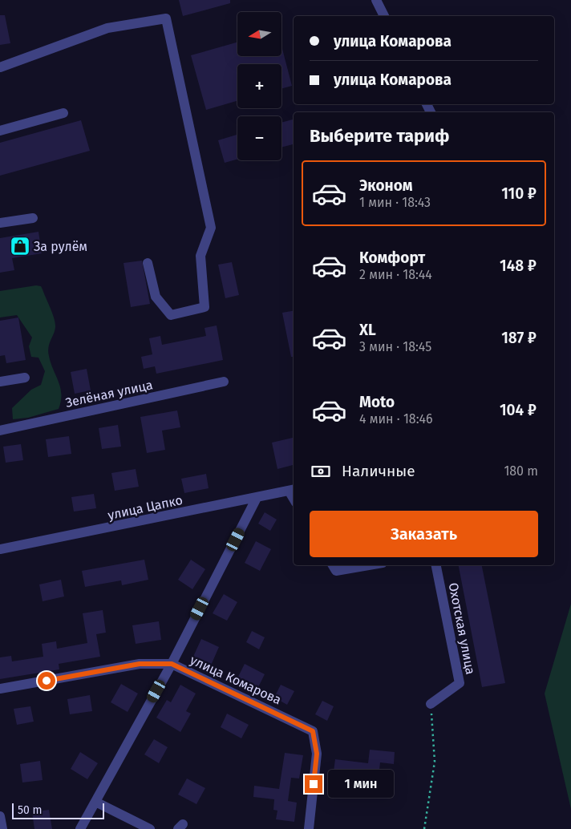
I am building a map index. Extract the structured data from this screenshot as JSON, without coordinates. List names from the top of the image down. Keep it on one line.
{"streets":{"street":["Зелёная улица","улица Цапко","Охотская улица","улица Комарова"]},"places":{"shop":["За рулём"]},"scale_bar":"50 m","north":"left","page":{"map_buttons":["+","−"],"banner":["улица Комарова","улица Комарова"],"heading":"Выберите тариф","list":[{"name":"Эконом","note":"1 мин · 18:43","value":"110 ₽"},{"name":"Комфорт","note":"2 мин · 18:44","value":"148 ₽"},{"name":"XL","note":"3 мин · 18:45","value":"187 ₽"},{"name":"Moto","note":"4 мин · 18:46","value":"104 ₽"}],"pay":["Наличные","180 m"],"buttons":"Заказать","bubble":"1 мин","scale":"50 m"}}
